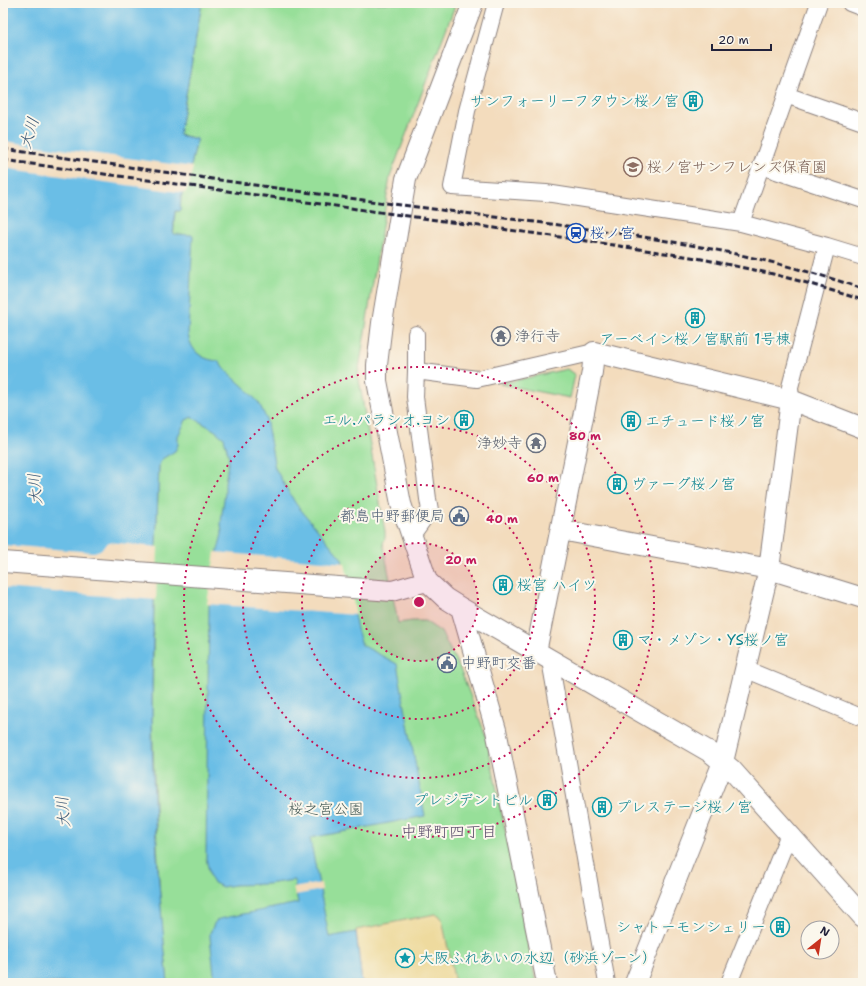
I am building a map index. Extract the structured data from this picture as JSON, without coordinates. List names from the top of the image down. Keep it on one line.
{"districts":["中野町四丁目"],"water":["大川"],"parks":["桜之宮公園"],"places":{"building":["サンフォーリーフタウン桜ノ宮","アーベイン桜ノ宮駅前 1号棟","エル.パラシオ.ヨシ","エチュード桜ノ宮","ヴァーグ桜ノ宮","桜宮 ハイツ","マ・メゾン・YS桜ノ宮","プレジデントビル","プレステージ桜ノ宮","シャトーモンシェリー"],"school or university":["桜ノ宮サンフレンズ保育園"],"station":["桜ノ宮"],"temple":["浄行寺","浄妙寺"],"public building":["都島中野郵便局","中野町交番"],"place":["大阪ふれあいの水辺（砂浜ゾーン）"]},"scale_bar":"20 m","north":"top right","rings":["80 m","60 m","40 m","20 m"]}
